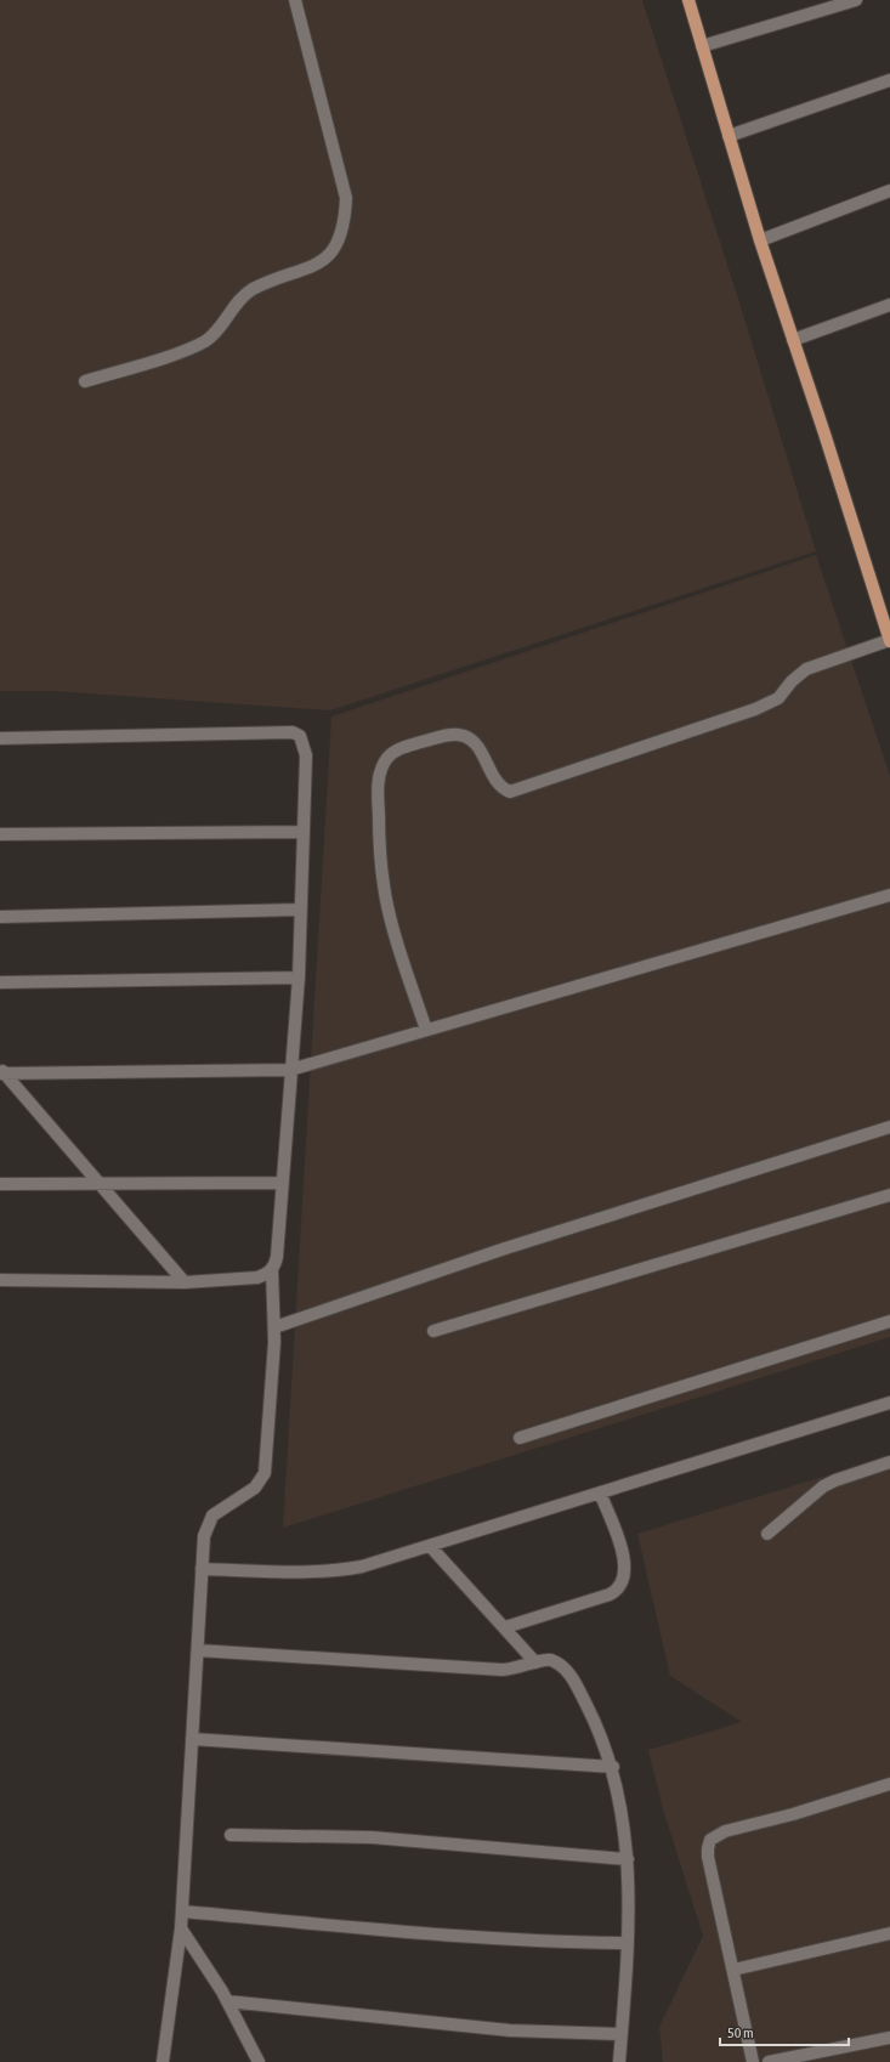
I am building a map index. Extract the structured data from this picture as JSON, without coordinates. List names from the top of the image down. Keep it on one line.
{"scale_bar":"50 m"}
